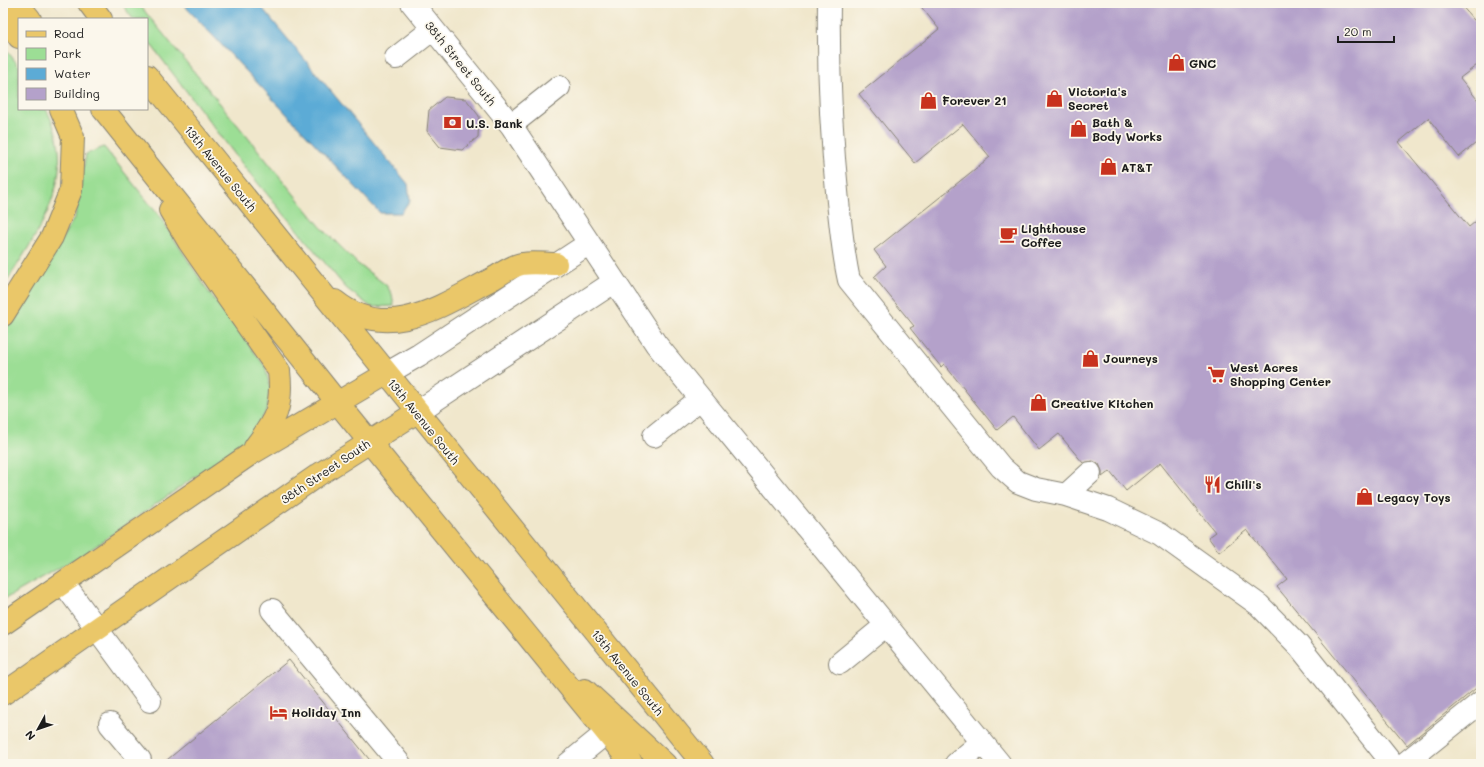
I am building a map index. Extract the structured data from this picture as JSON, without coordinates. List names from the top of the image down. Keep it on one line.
{"streets":{"main road":["38th Street South","13th Avenue South"]},"crossings":[["38th Street South","13th Avenue South"]],"places":{"shop":["GNC","Victoria's Secret","Forever 21","Bath & Body Works","AT&T","Journeys","Creative Kitchen","Legacy Toys"],"bank":["U.S. Bank"],"cafe":["Lighthouse Coffee"],"supermarket":["West Acres Shopping Center"],"restaurant":["Chili's"],"hotel":["Holiday Inn"]},"legend":["Road","Park","Water","Building"],"scale_bar":"20 m","north":"bottom left"}
